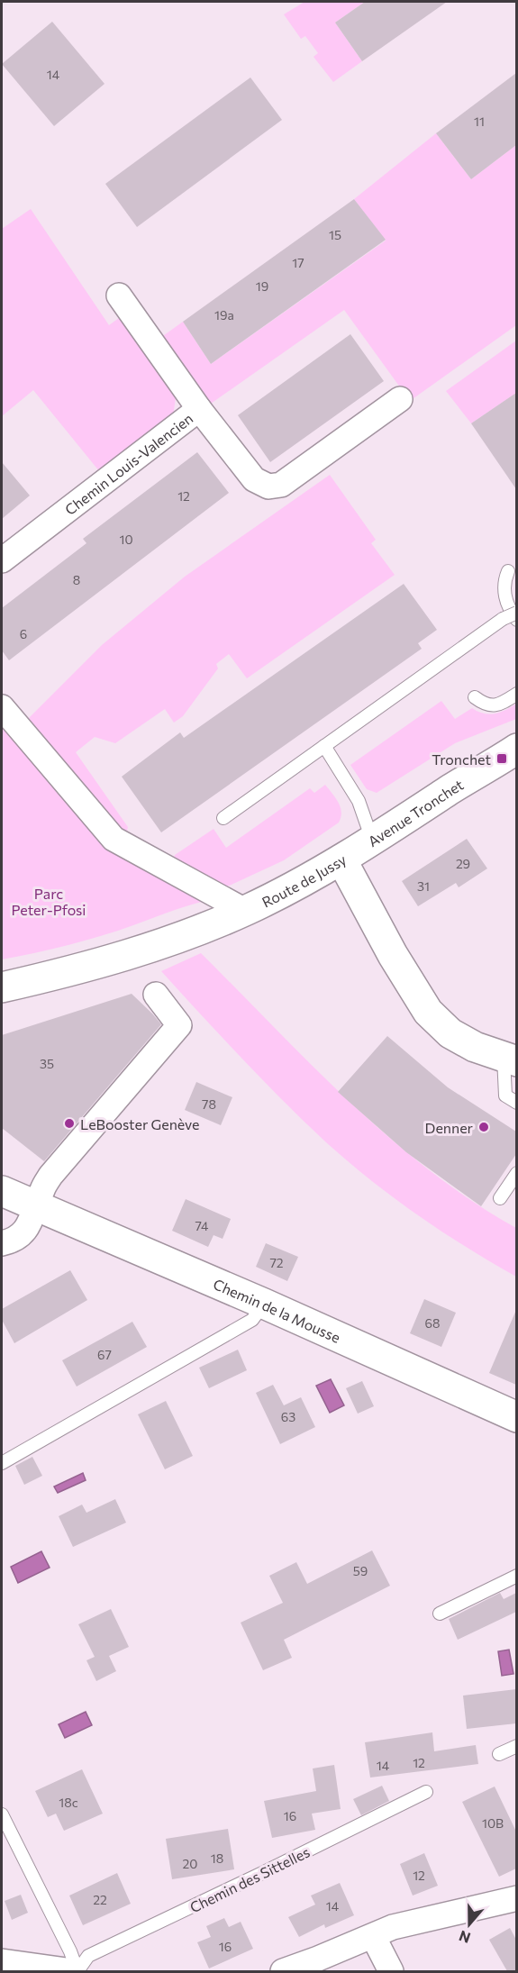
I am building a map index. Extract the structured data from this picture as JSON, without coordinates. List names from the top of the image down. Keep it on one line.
{"streets":{"street":["Chemin Louis-Valencien","Avenue Tronchet","Route de Jussy","Chemin de la Mousse"],"lane":["Chemin des Sittelles"]},"crossings":[["Avenue Tronchet","Route de Jussy"]],"parks":["Parc Peter-Pfosi"],"places":{"transit":["Tronchet"],"other":["LeBooster Genève","Denner"]},"house_numbers":["14","11","15","17","19","19a","12","10","8","6","29","31","35","78","74","72","68","67","63","59","12","14","18c","16","10B","18","20","12","22","14","16"],"north":"bottom"}
